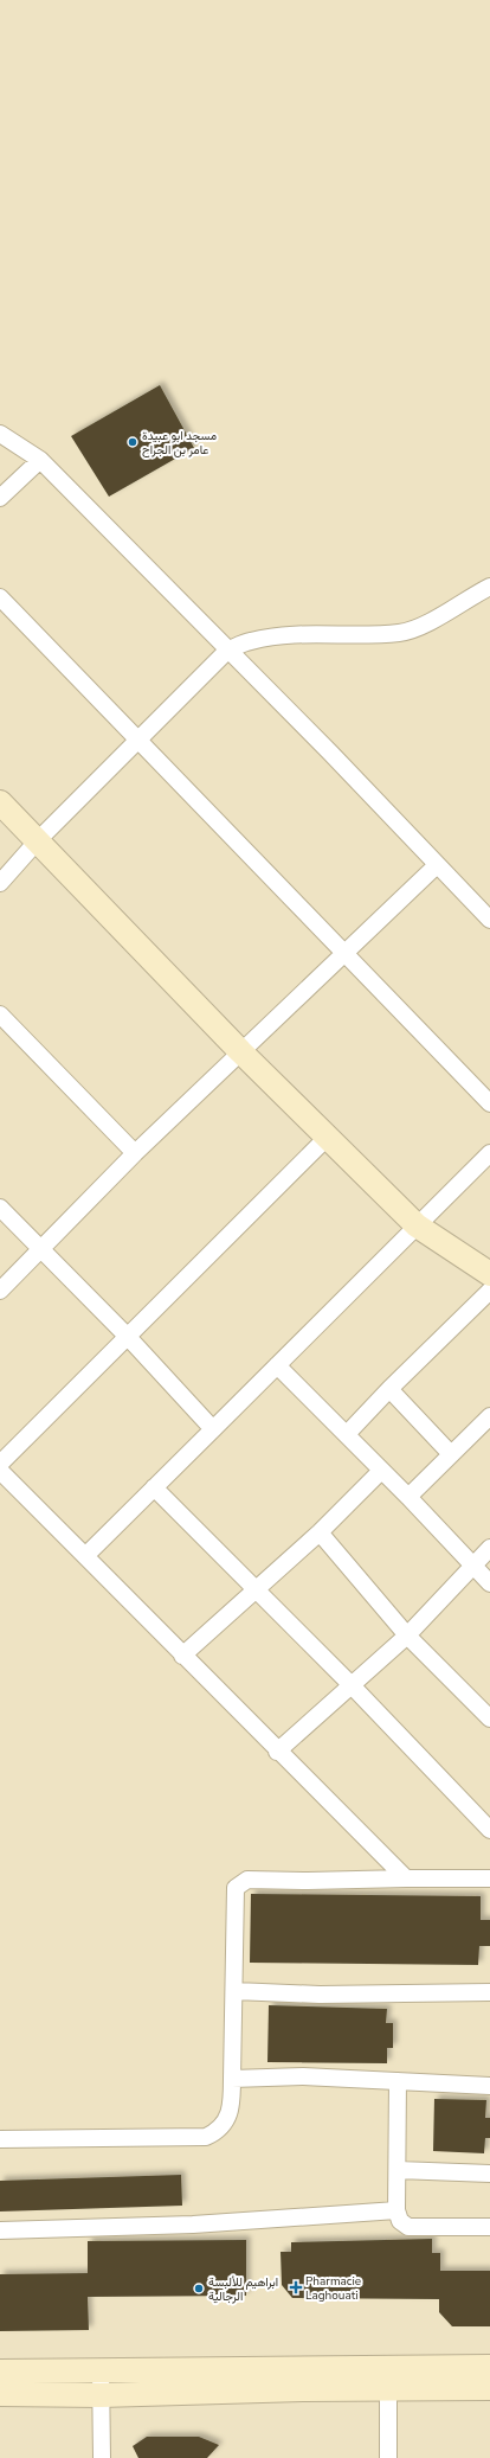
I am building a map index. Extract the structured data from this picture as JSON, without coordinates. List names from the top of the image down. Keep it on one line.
{"places":{"other":["مسجد ابو عبيدة عامر بن الجراح","ابراهيم للألبسة الرجالية"],"health":["Pharmacie Laghouati"]}}
